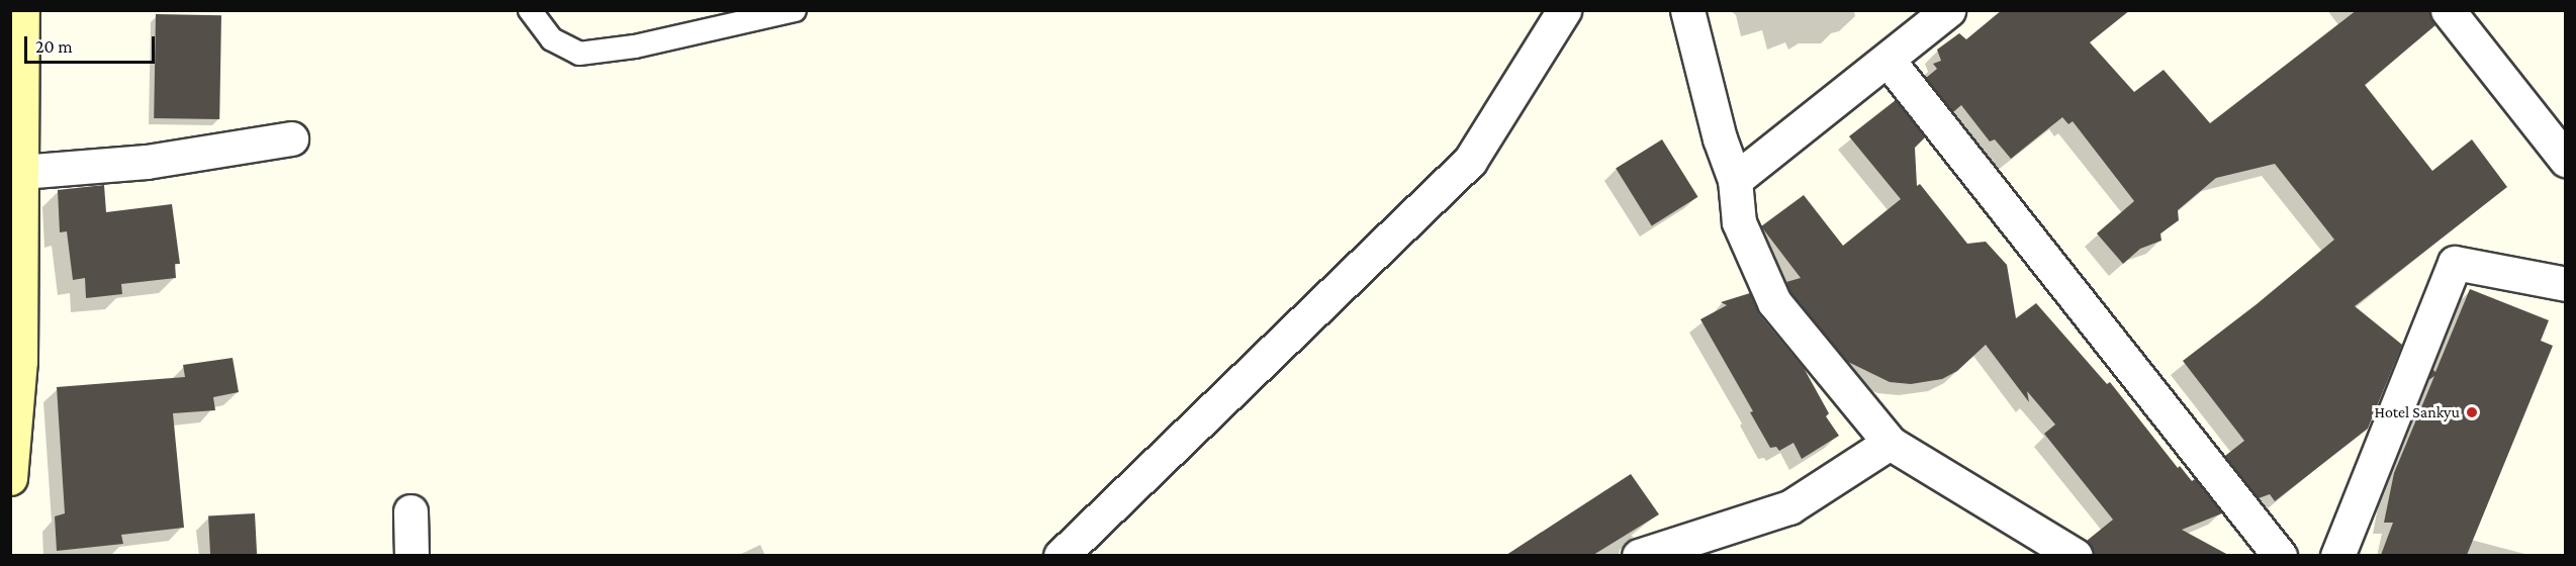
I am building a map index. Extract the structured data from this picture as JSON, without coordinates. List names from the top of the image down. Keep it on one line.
{"places":["Hotel Sankyu"],"scale_bar":"20 m"}
